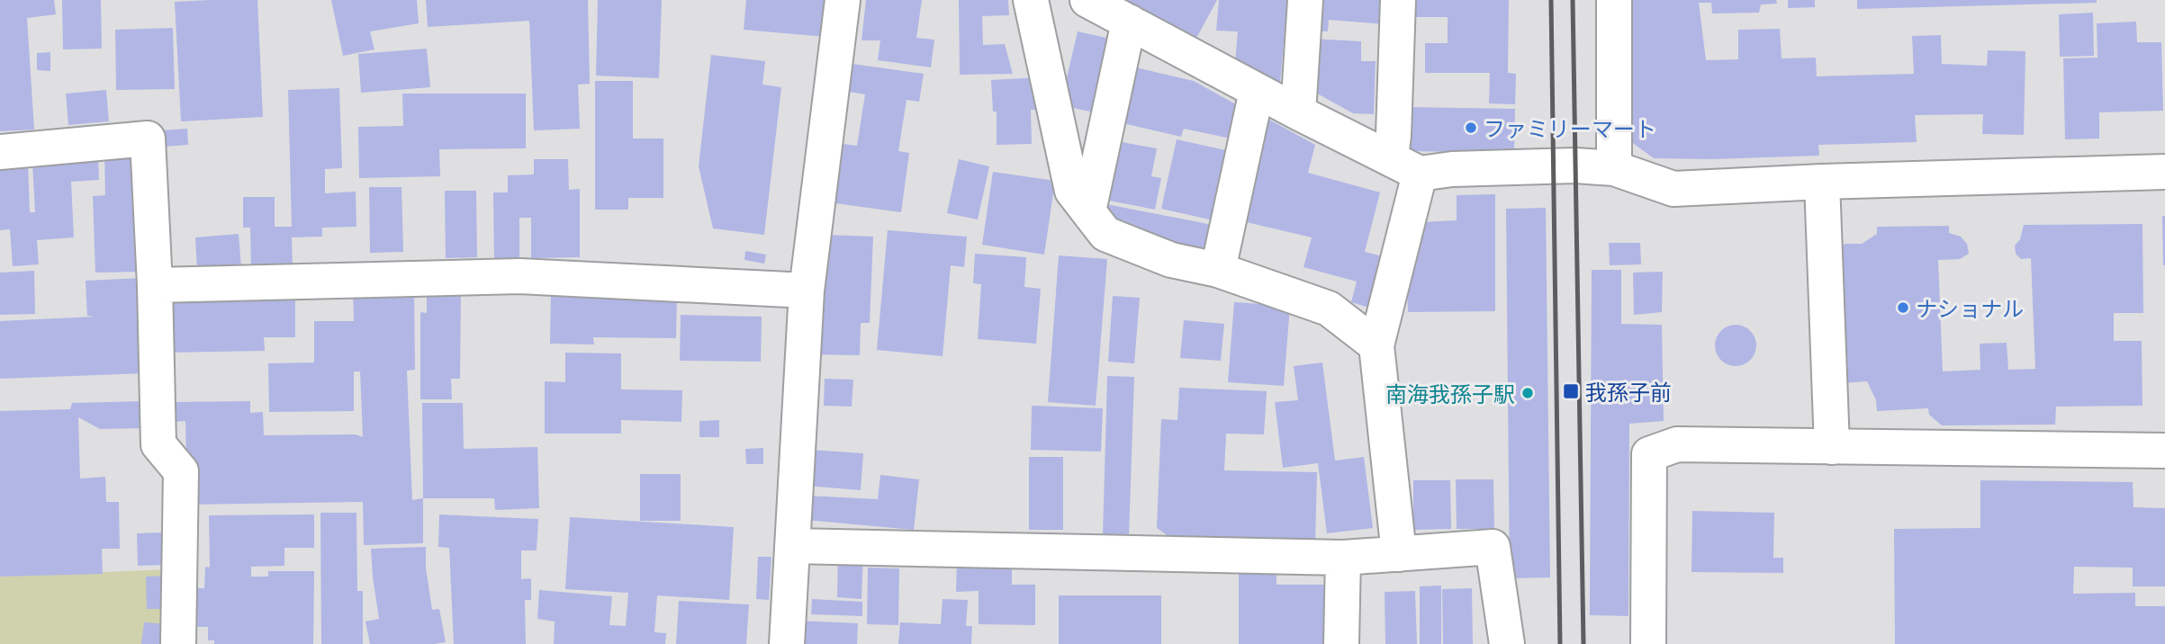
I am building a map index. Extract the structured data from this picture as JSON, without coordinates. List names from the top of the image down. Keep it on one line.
{"places":{"other":["ファミリーマート","ナショナル","南海我孫子駅"],"transit":["我孫子前"]}}
